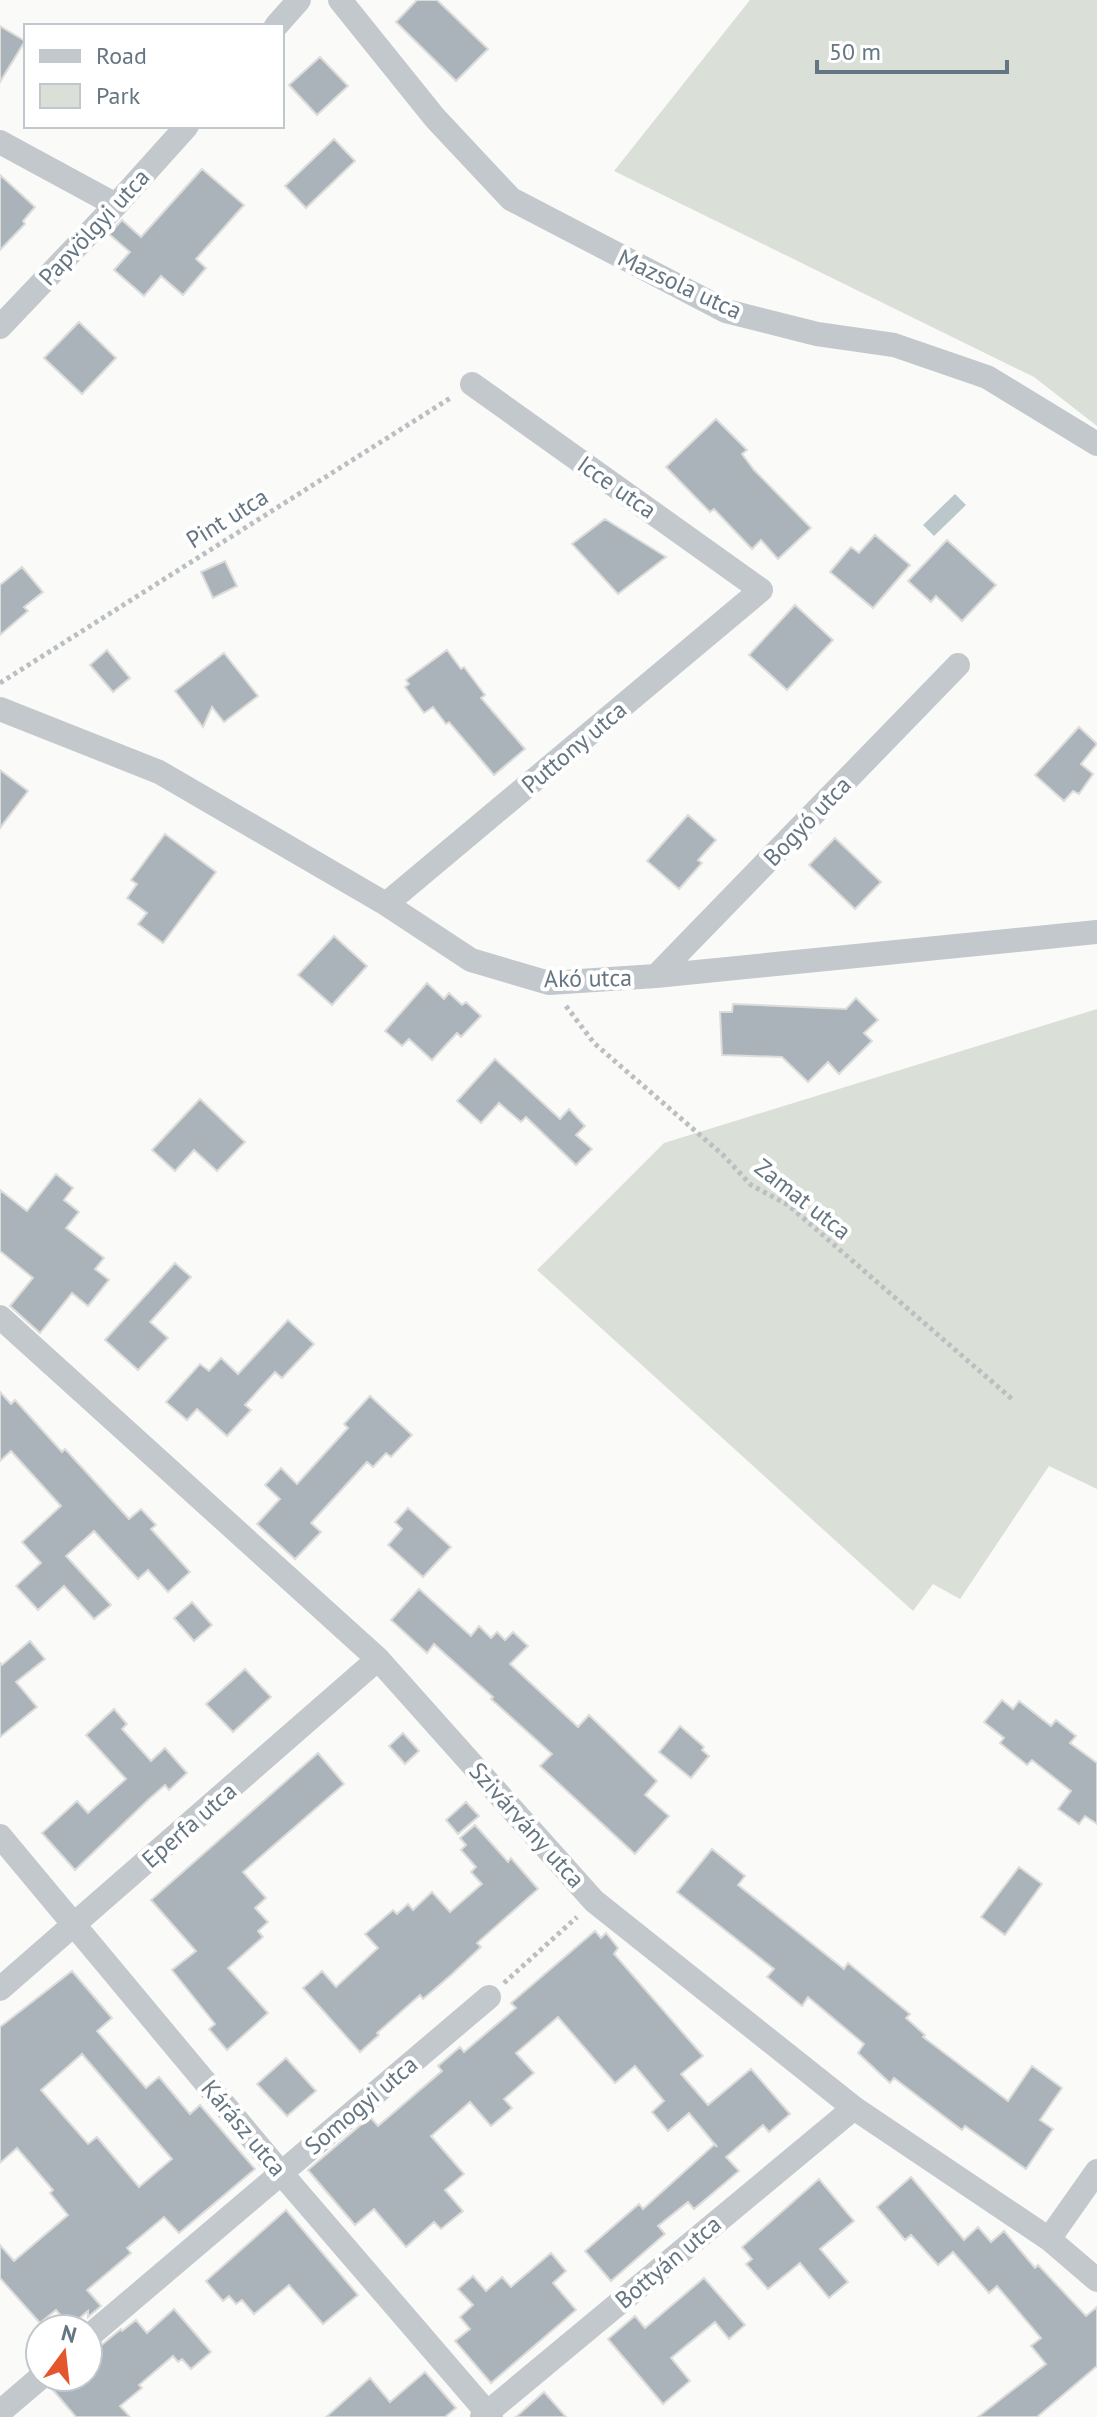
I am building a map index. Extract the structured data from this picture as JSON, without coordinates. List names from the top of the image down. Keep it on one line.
{"streets":{"street":["Papvölgyi utca","Mazsola utca","Icce utca","Puttony utca","Bogyó utca","Akó utca","Eperfa utca","Szivárvány utca","Somogyi utca","Kárász utca","Bottyán utca"],"path":["Pint utca","Zamat utca"]},"crossings":[["Icce utca","Pint utca"],["Icce utca","Puttony utca"],["Puttony utca","Akó utca"],["Bogyó utca","Akó utca"],["Akó utca","Zamat utca"],["Eperfa utca","Szivárvány utca"],["Eperfa utca","Kárász utca"],["Szivárvány utca","Bottyán utca"],["Somogyi utca","Kárász utca"],["Kárász utca","Bottyán utca"]],"legend":["Road","Park"],"scale_bar":"50 m","north":"top"}
